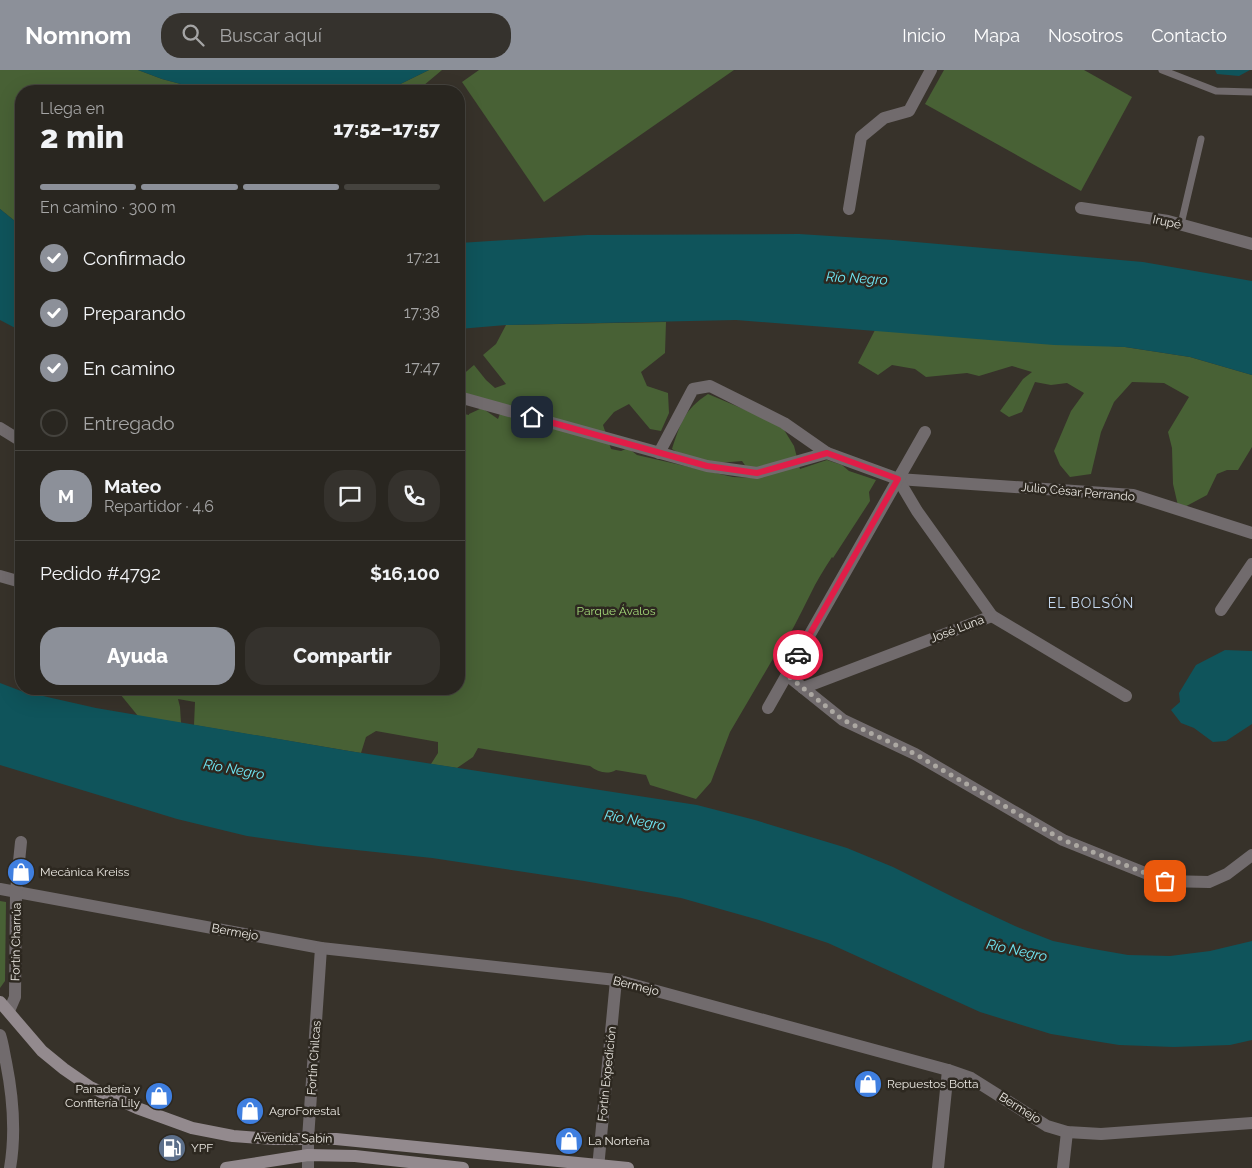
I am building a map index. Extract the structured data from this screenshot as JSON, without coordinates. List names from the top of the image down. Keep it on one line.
{"streets":{"main road":["Avenida Sabín"],"street":["Irupé","Julio César Perrando","José Luna","Bermejo","Fortín Charrúa","Fortín Chilcas","Fortín Expedición"]},"crossings":[["Bermejo","Fortín Charrúa"],["Bermejo","Fortín Chilcas"],["Bermejo","Fortín Expedición"],["Fortín Charrúa","Avenida Sabín"],["Fortín Chilcas","Avenida Sabín"],["Fortín Expedición","Avenida Sabín"]],"districts":["EL BOLSÓN"],"water":["Río Negro"],"parks":["Parque Ávalos"],"places":{"shop":["Mecánica Kreiss","Repuestos Botta","Panadería y Confitería Lily","AgroForestal","La Norteña"],"fuel station":["YPF"]},"page":{"header":"Nomnom","search":"Buscar aquí","nav":["Inicio","Mapa","Nosotros","Contacto"],"heading":["2 min","Llega en","17:52–17:57"],"panel":["Mateo","Repartidor · 4.6","Pedido #4792","$16,100"],"bar":"En camino · 300 m","list":[["Confirmado","17:21"],["Preparando","17:38"],["En camino","17:47"],"Entregado"],"round":"M","buttons":["Ayuda","Compartir"]}}
